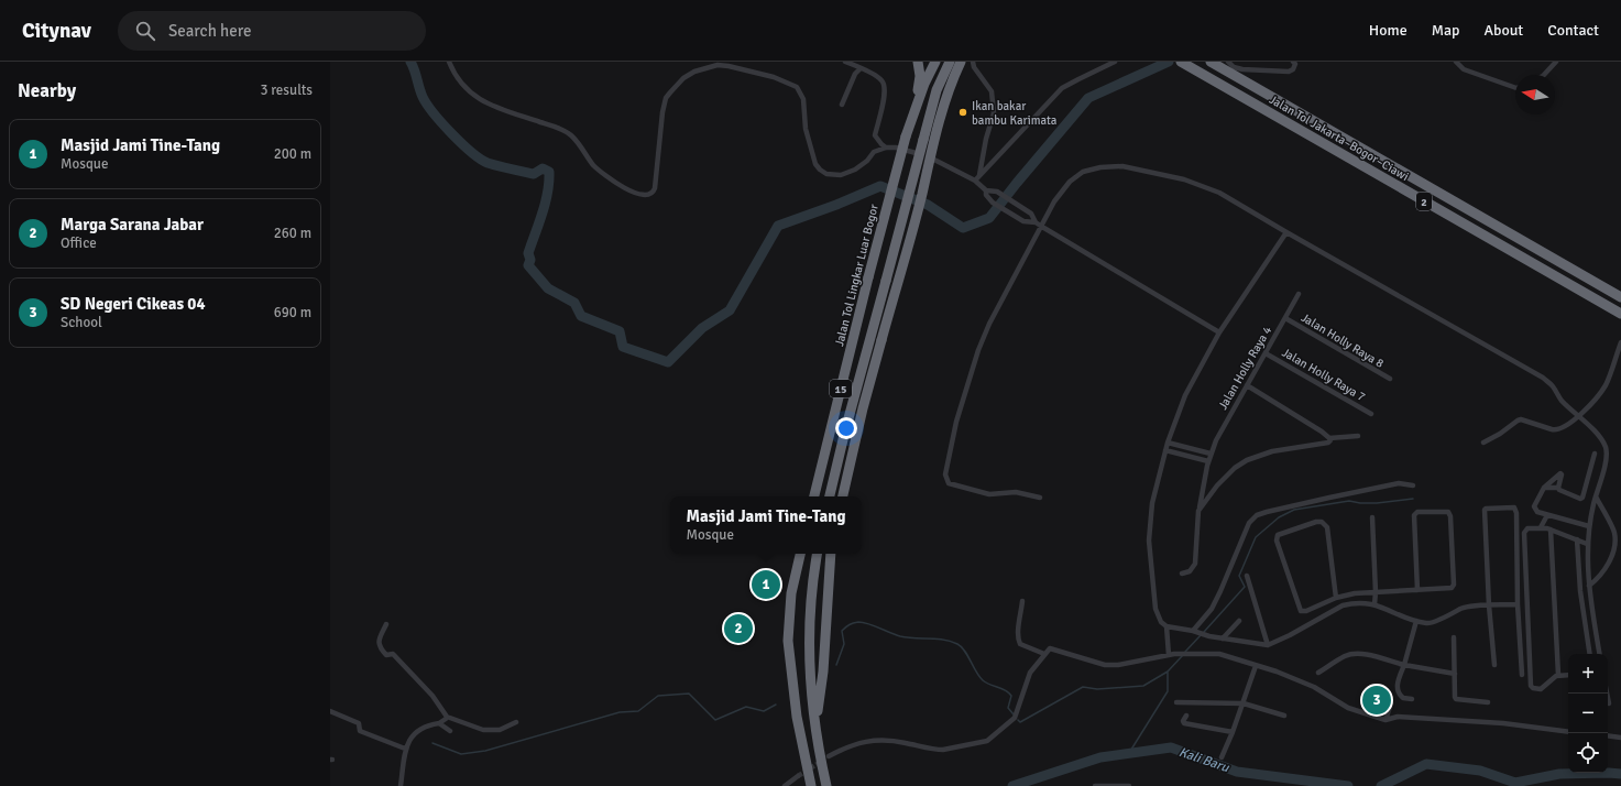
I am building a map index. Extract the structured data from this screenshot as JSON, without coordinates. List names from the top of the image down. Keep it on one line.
{"streets":{"highway":["Jalan Tol Jakarta–Bogor–Ciawi","2","Jalan Tol Lingkar Luar Bogor","15"],"street":["Jalan Holly Raya 8","Jalan Holly Raya 4","Jalan Holly Raya 7"]},"crossings":[["Jalan Holly Raya 8","Jalan Holly Raya 4"],["Jalan Holly Raya 4","Jalan Holly Raya 7"]],"water":["Kali Baru"],"places":["Ikan bakar bambu Karimata"],"north":"left","page":{"header":"Citynav","search":"Search here","nav":["Home","Map","About","Contact"],"heading":["Nearby","3 results"],"list":[{"mark":"1","name":"Masjid Jami Tine-Tang","note":"Mosque","value":"200 m"},{"mark":"2","name":"Marga Sarana Jabar","note":"Office","value":"260 m"},{"mark":"3","name":"SD Negeri Cikeas 04","note":"School","value":"690 m"}],"popup":["Masjid Jami Tine-Tang","Mosque"],"pins":["1","2","3"],"map_buttons":["+","−"]}}
